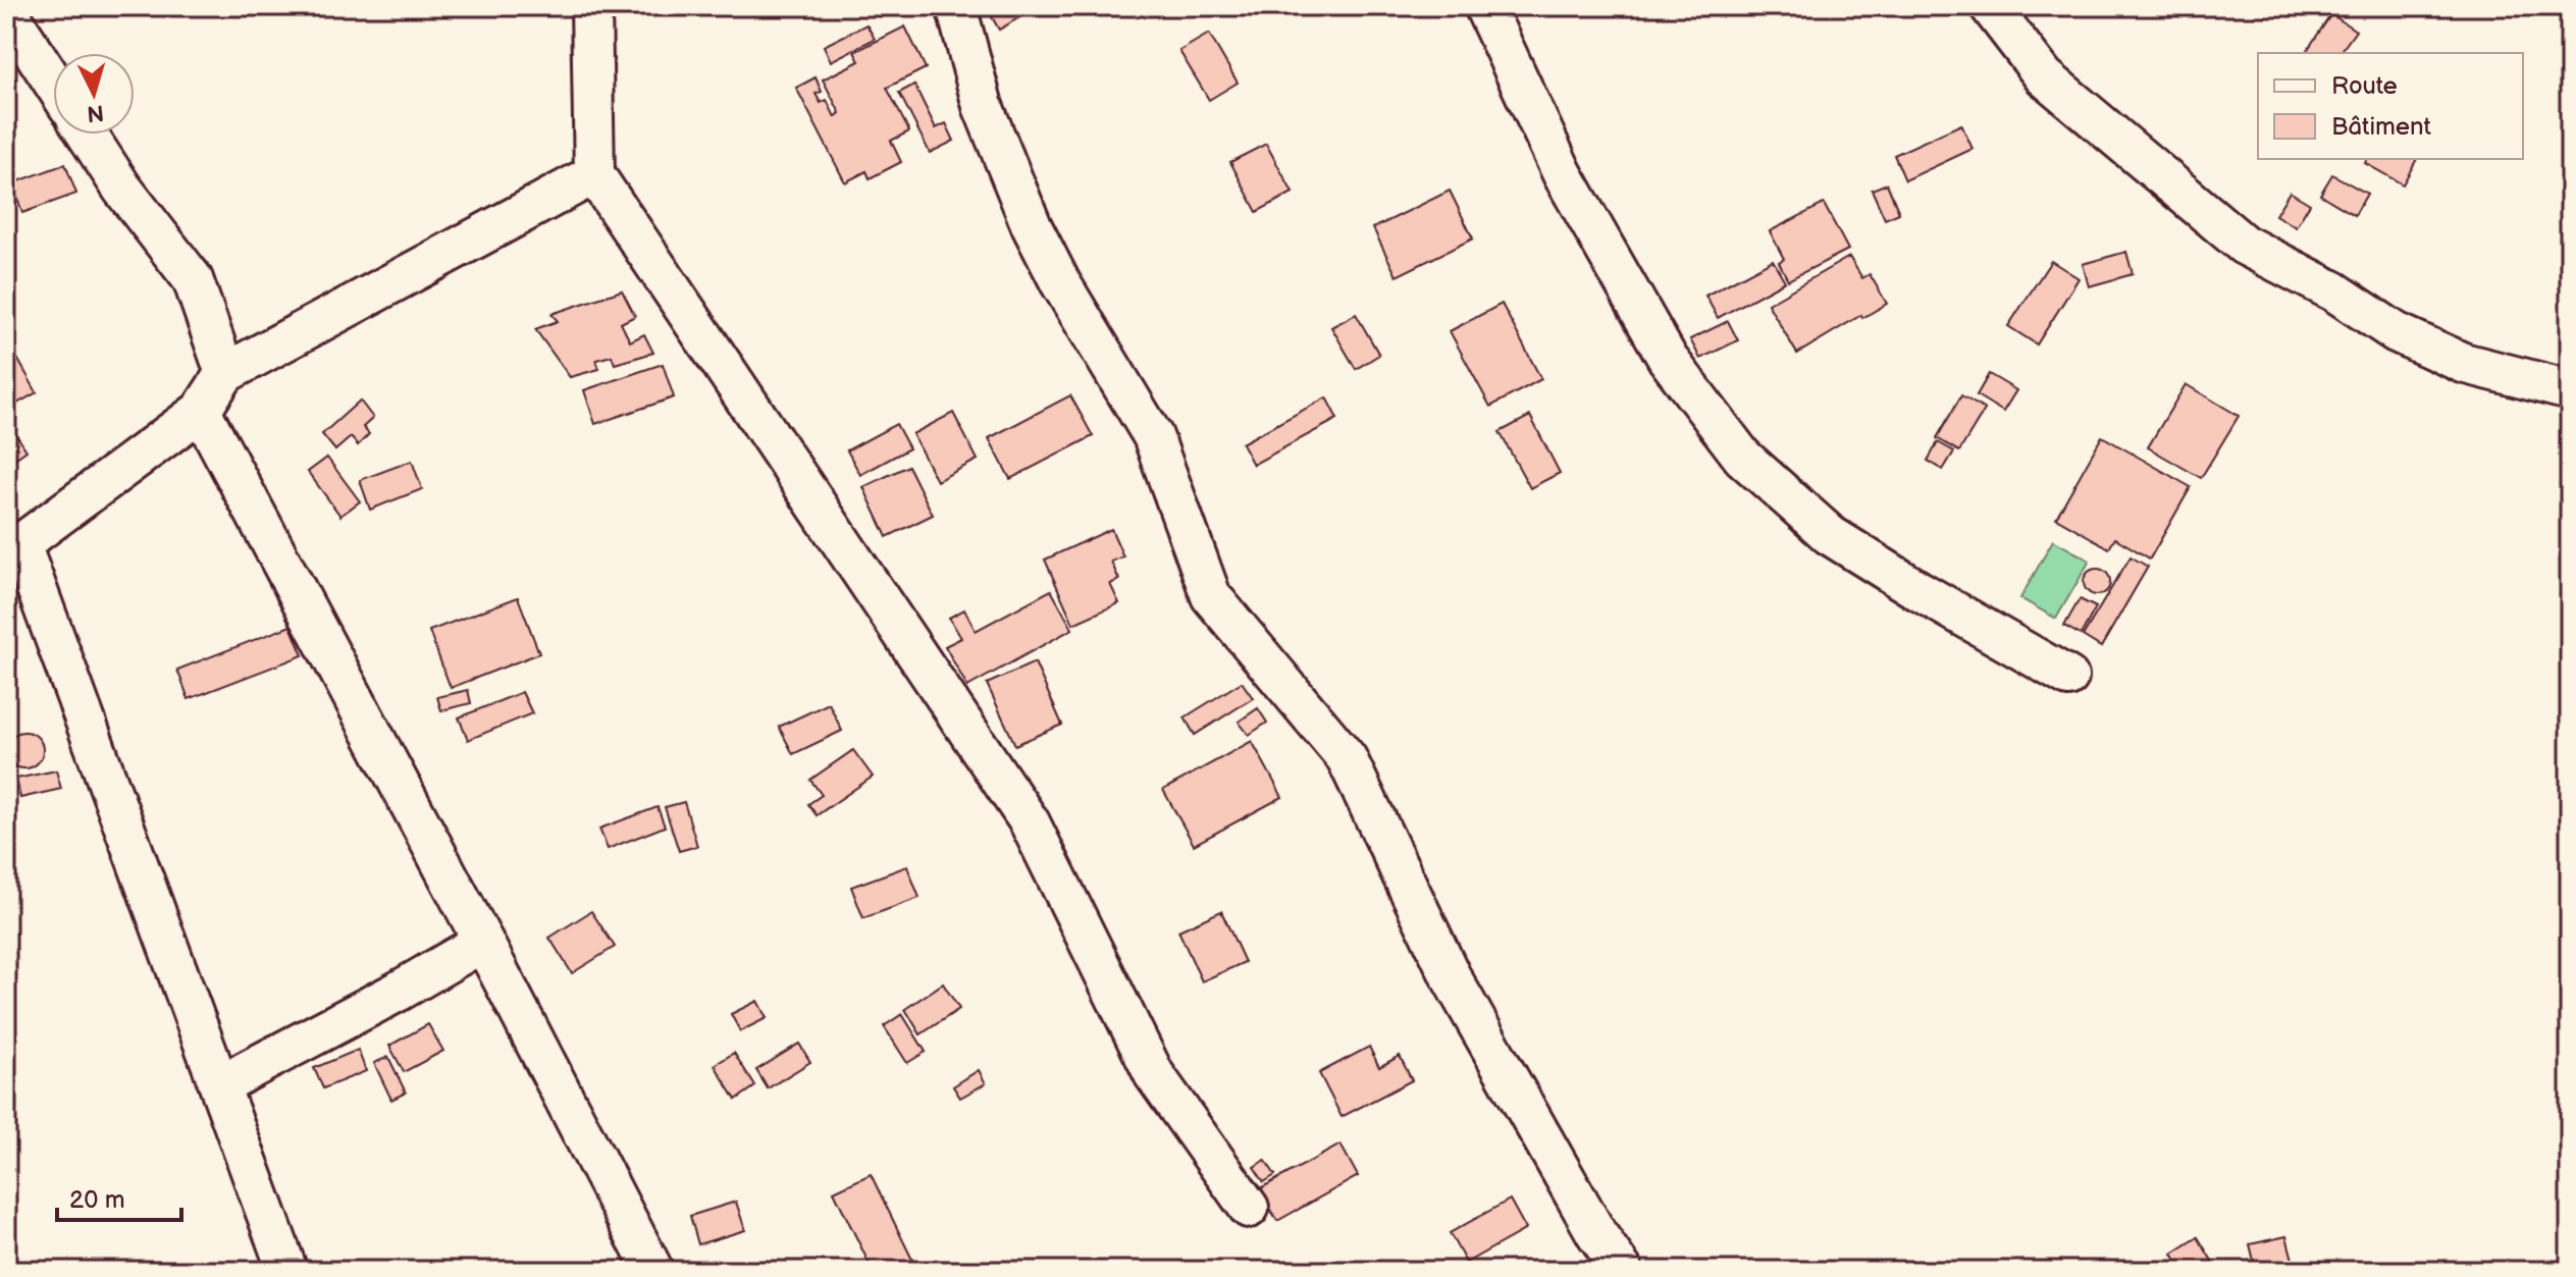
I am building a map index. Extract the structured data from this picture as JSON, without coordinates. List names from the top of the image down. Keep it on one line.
{"legend":["Route","Bâtiment"],"scale_bar":"20 m","north":"bottom"}
